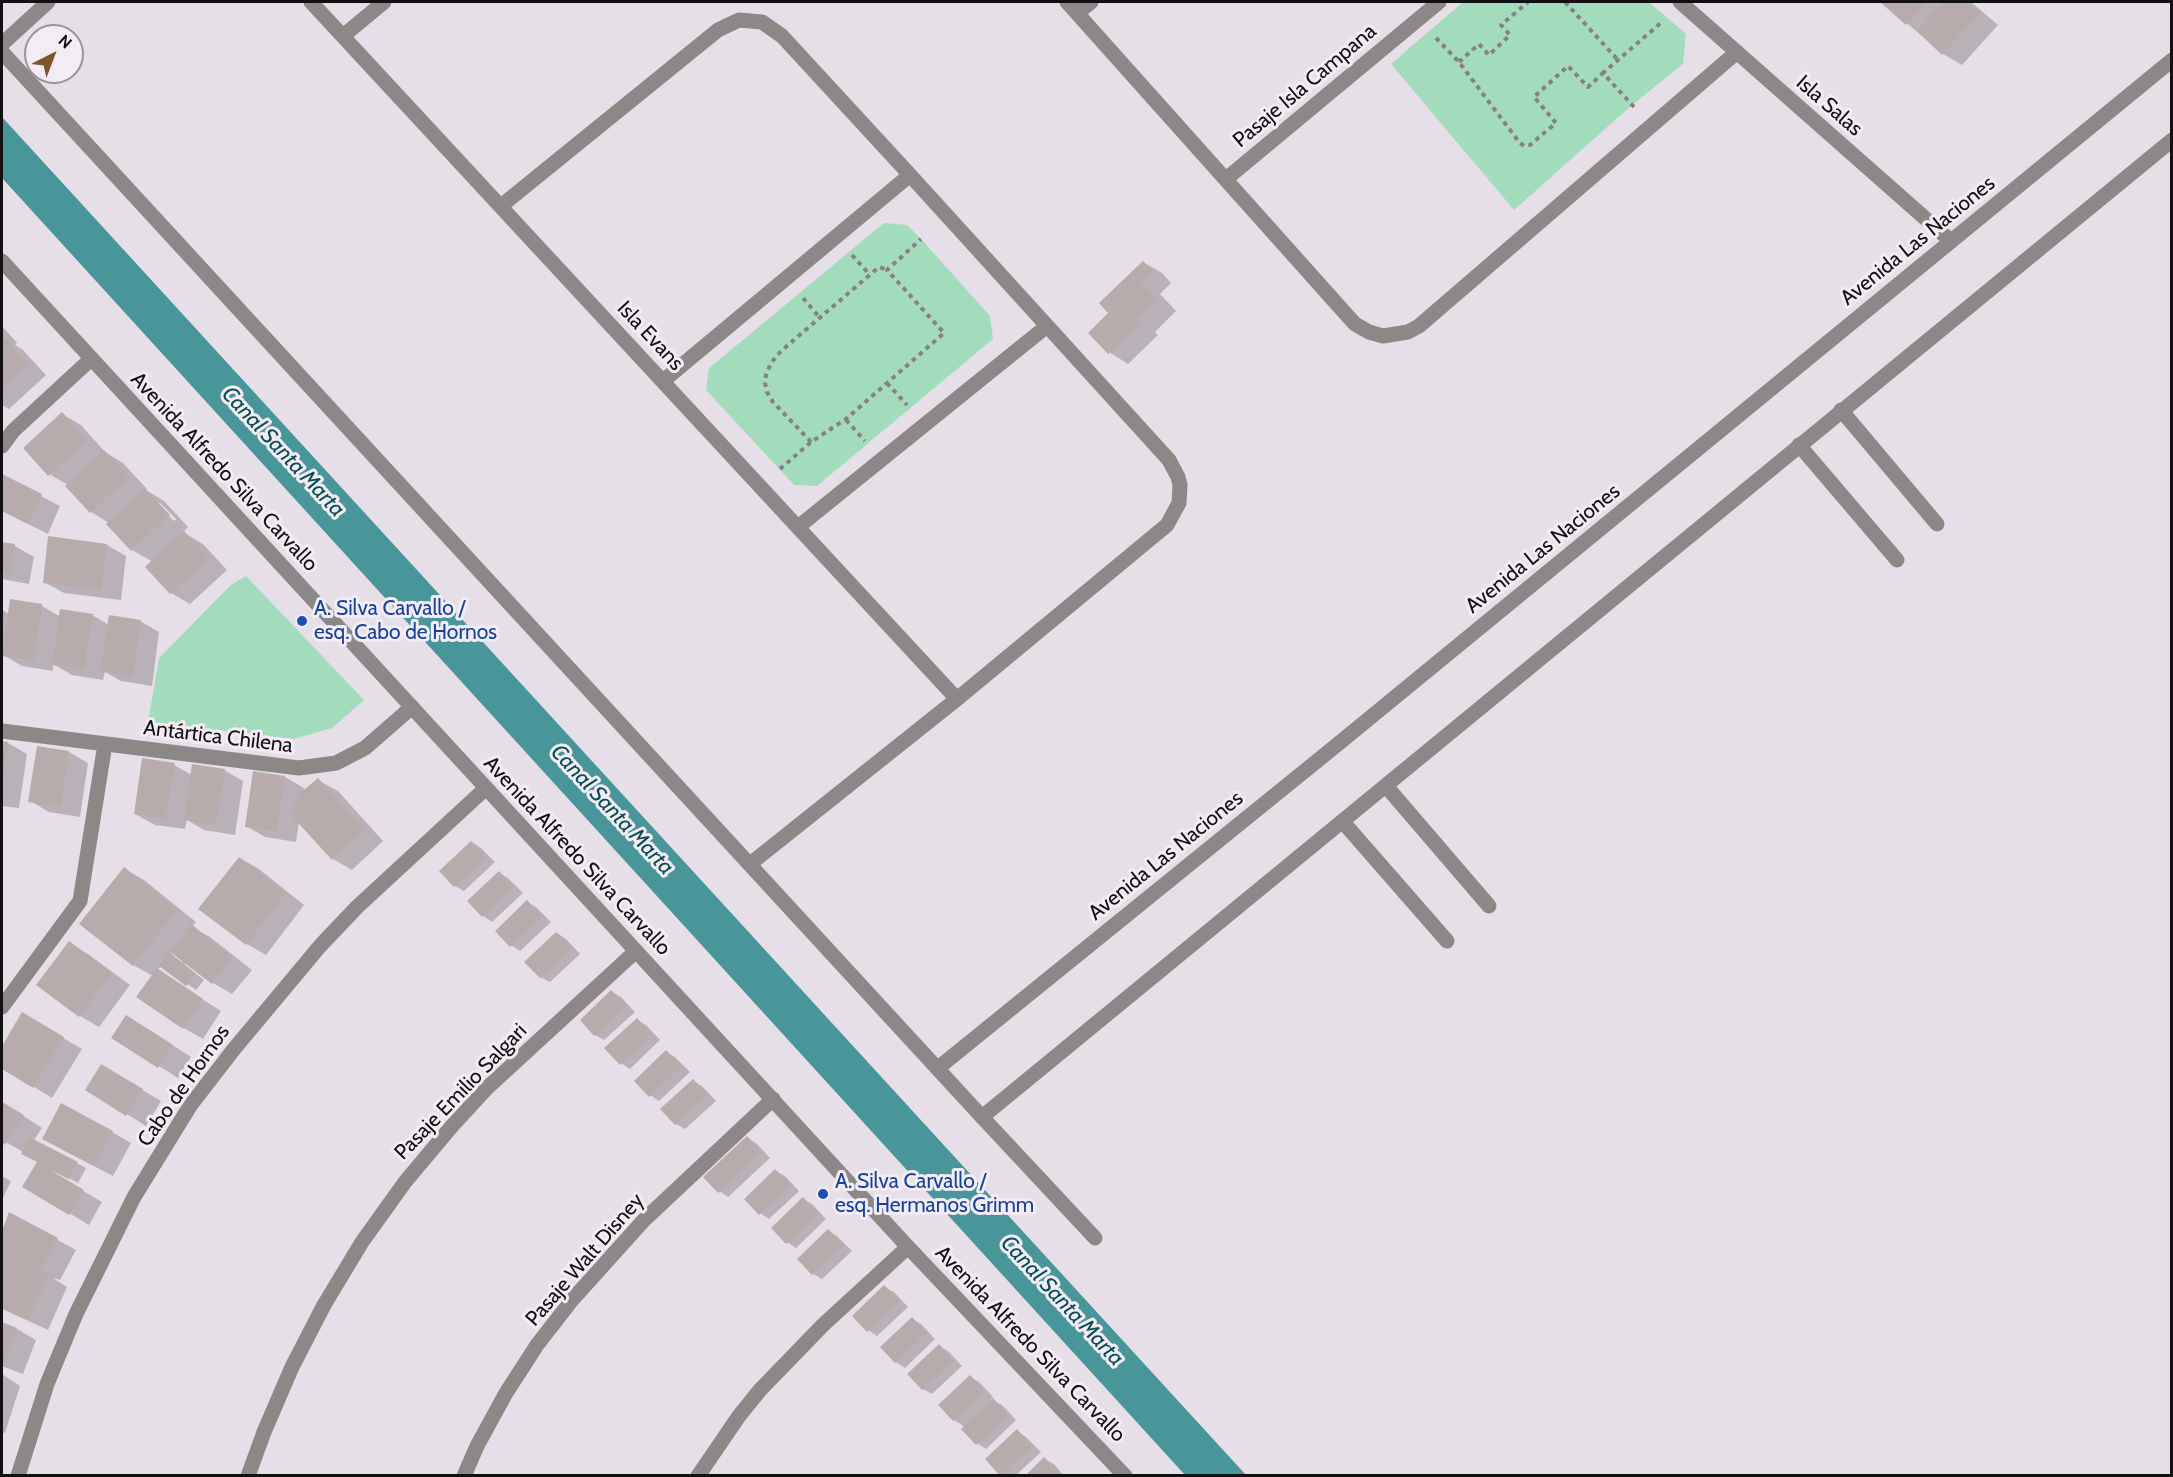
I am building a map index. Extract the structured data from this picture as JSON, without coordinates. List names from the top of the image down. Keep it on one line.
{"streets":{"street":["Pasaje Isla Campana","Isla Salas","Avenida Las Naciones","Isla Evans","Avenida Alfredo Silva Carvallo","Antártica Chilena","Cabo de Hornos","Pasaje Emilio Salgari","Pasaje Walt Disney"]},"crossings":[["Isla Salas","Avenida Las Naciones"],["Avenida Alfredo Silva Carvallo","Antártica Chilena"],["Avenida Alfredo Silva Carvallo","Cabo de Hornos"],["Avenida Alfredo Silva Carvallo","Pasaje Emilio Salgari"],["Avenida Alfredo Silva Carvallo","Pasaje Walt Disney"]],"water":["Canal Santa Marta"],"places":["A. Silva Carvallo / esq. Cabo de Hornos","A. Silva Carvallo / esq. Hermanos Grimm"],"north":"top right"}
